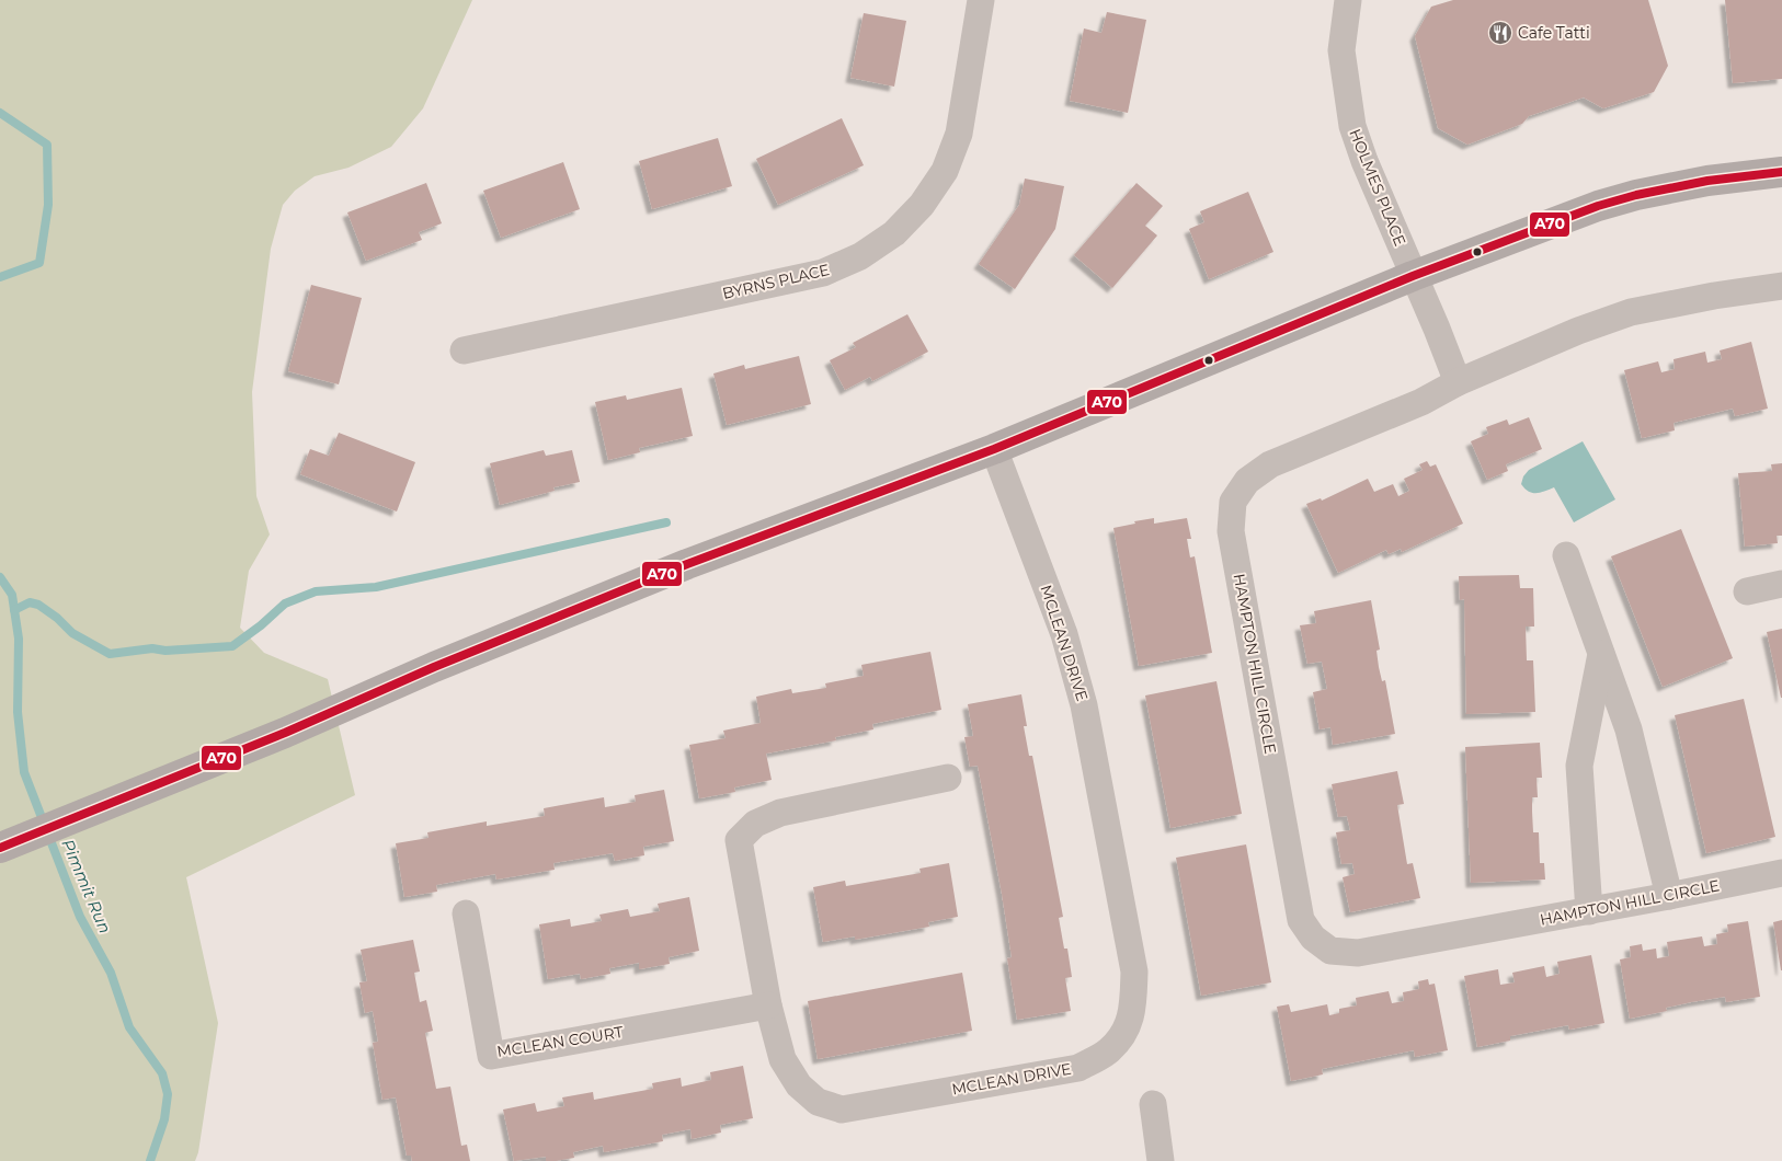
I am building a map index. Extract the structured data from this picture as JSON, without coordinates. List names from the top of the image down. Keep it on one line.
{"streets":{"street":["HOLMES PLACE","BYRNS PLACE","MCLEAN DRIVE","HAMPTON HILL CIRCLE","MCLEAN COURT"]},"crossings":[["HOLMES PLACE","HAMPTON HILL CIRCLE"],["MCLEAN DRIVE","MCLEAN COURT"]],"water":["Pimmit Run"],"places":{"restaurant":["Cafe Tatti"]},"lines":["transit line A70"]}
